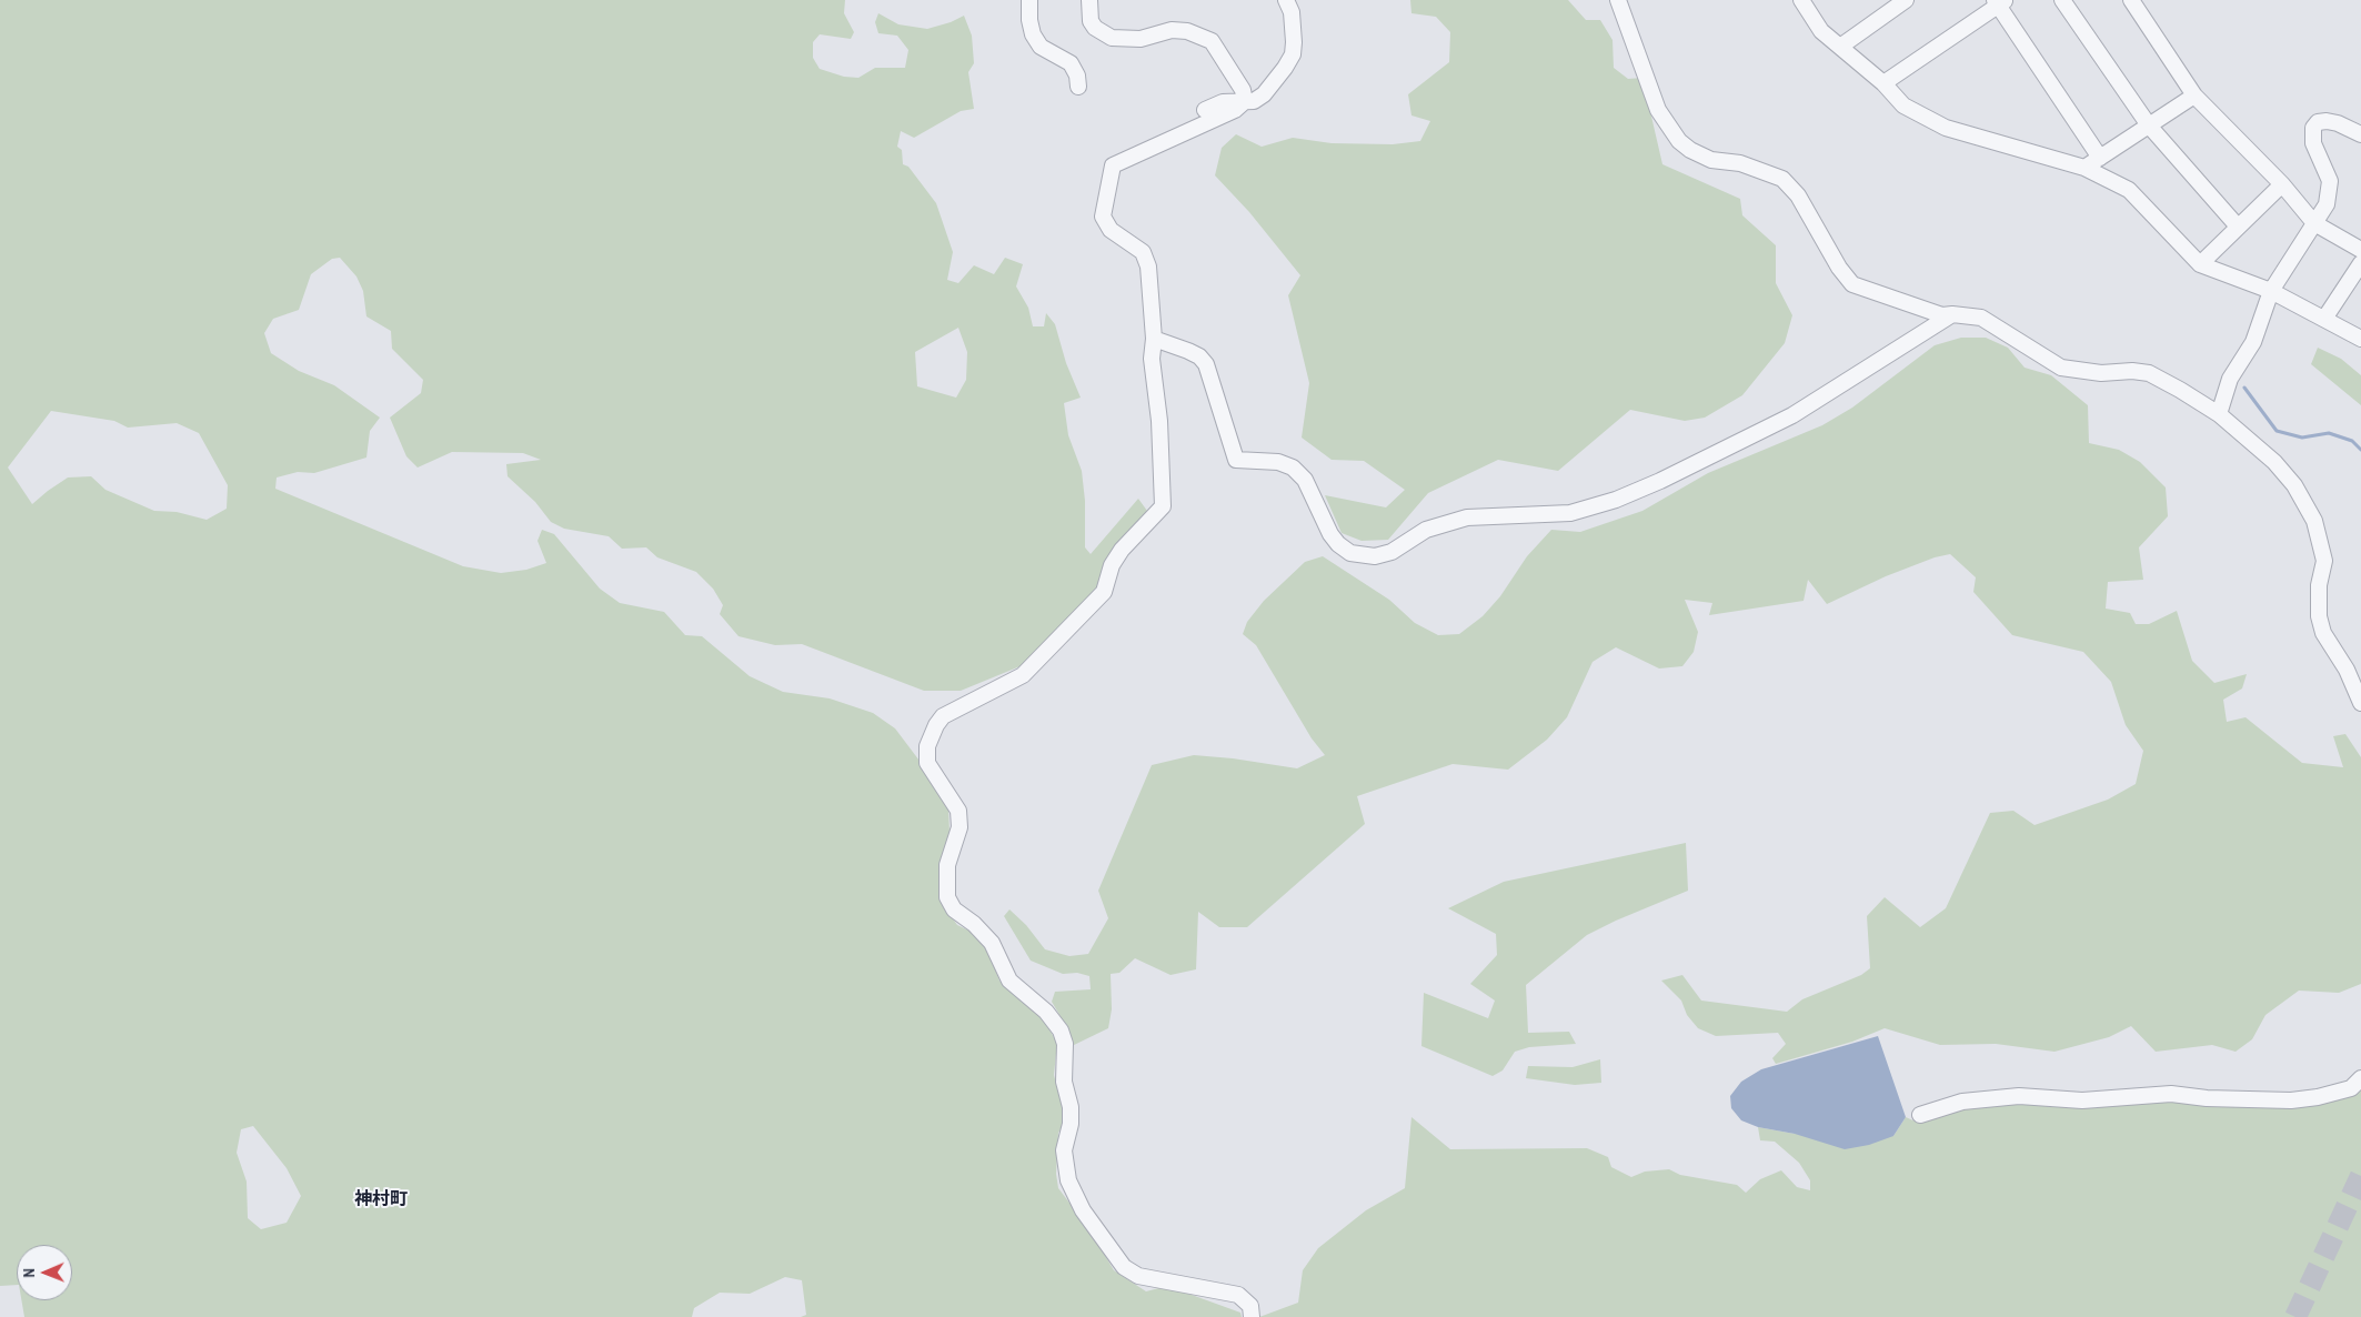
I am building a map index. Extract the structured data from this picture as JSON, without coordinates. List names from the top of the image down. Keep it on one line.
{"districts":["神村町"],"north":"left"}
